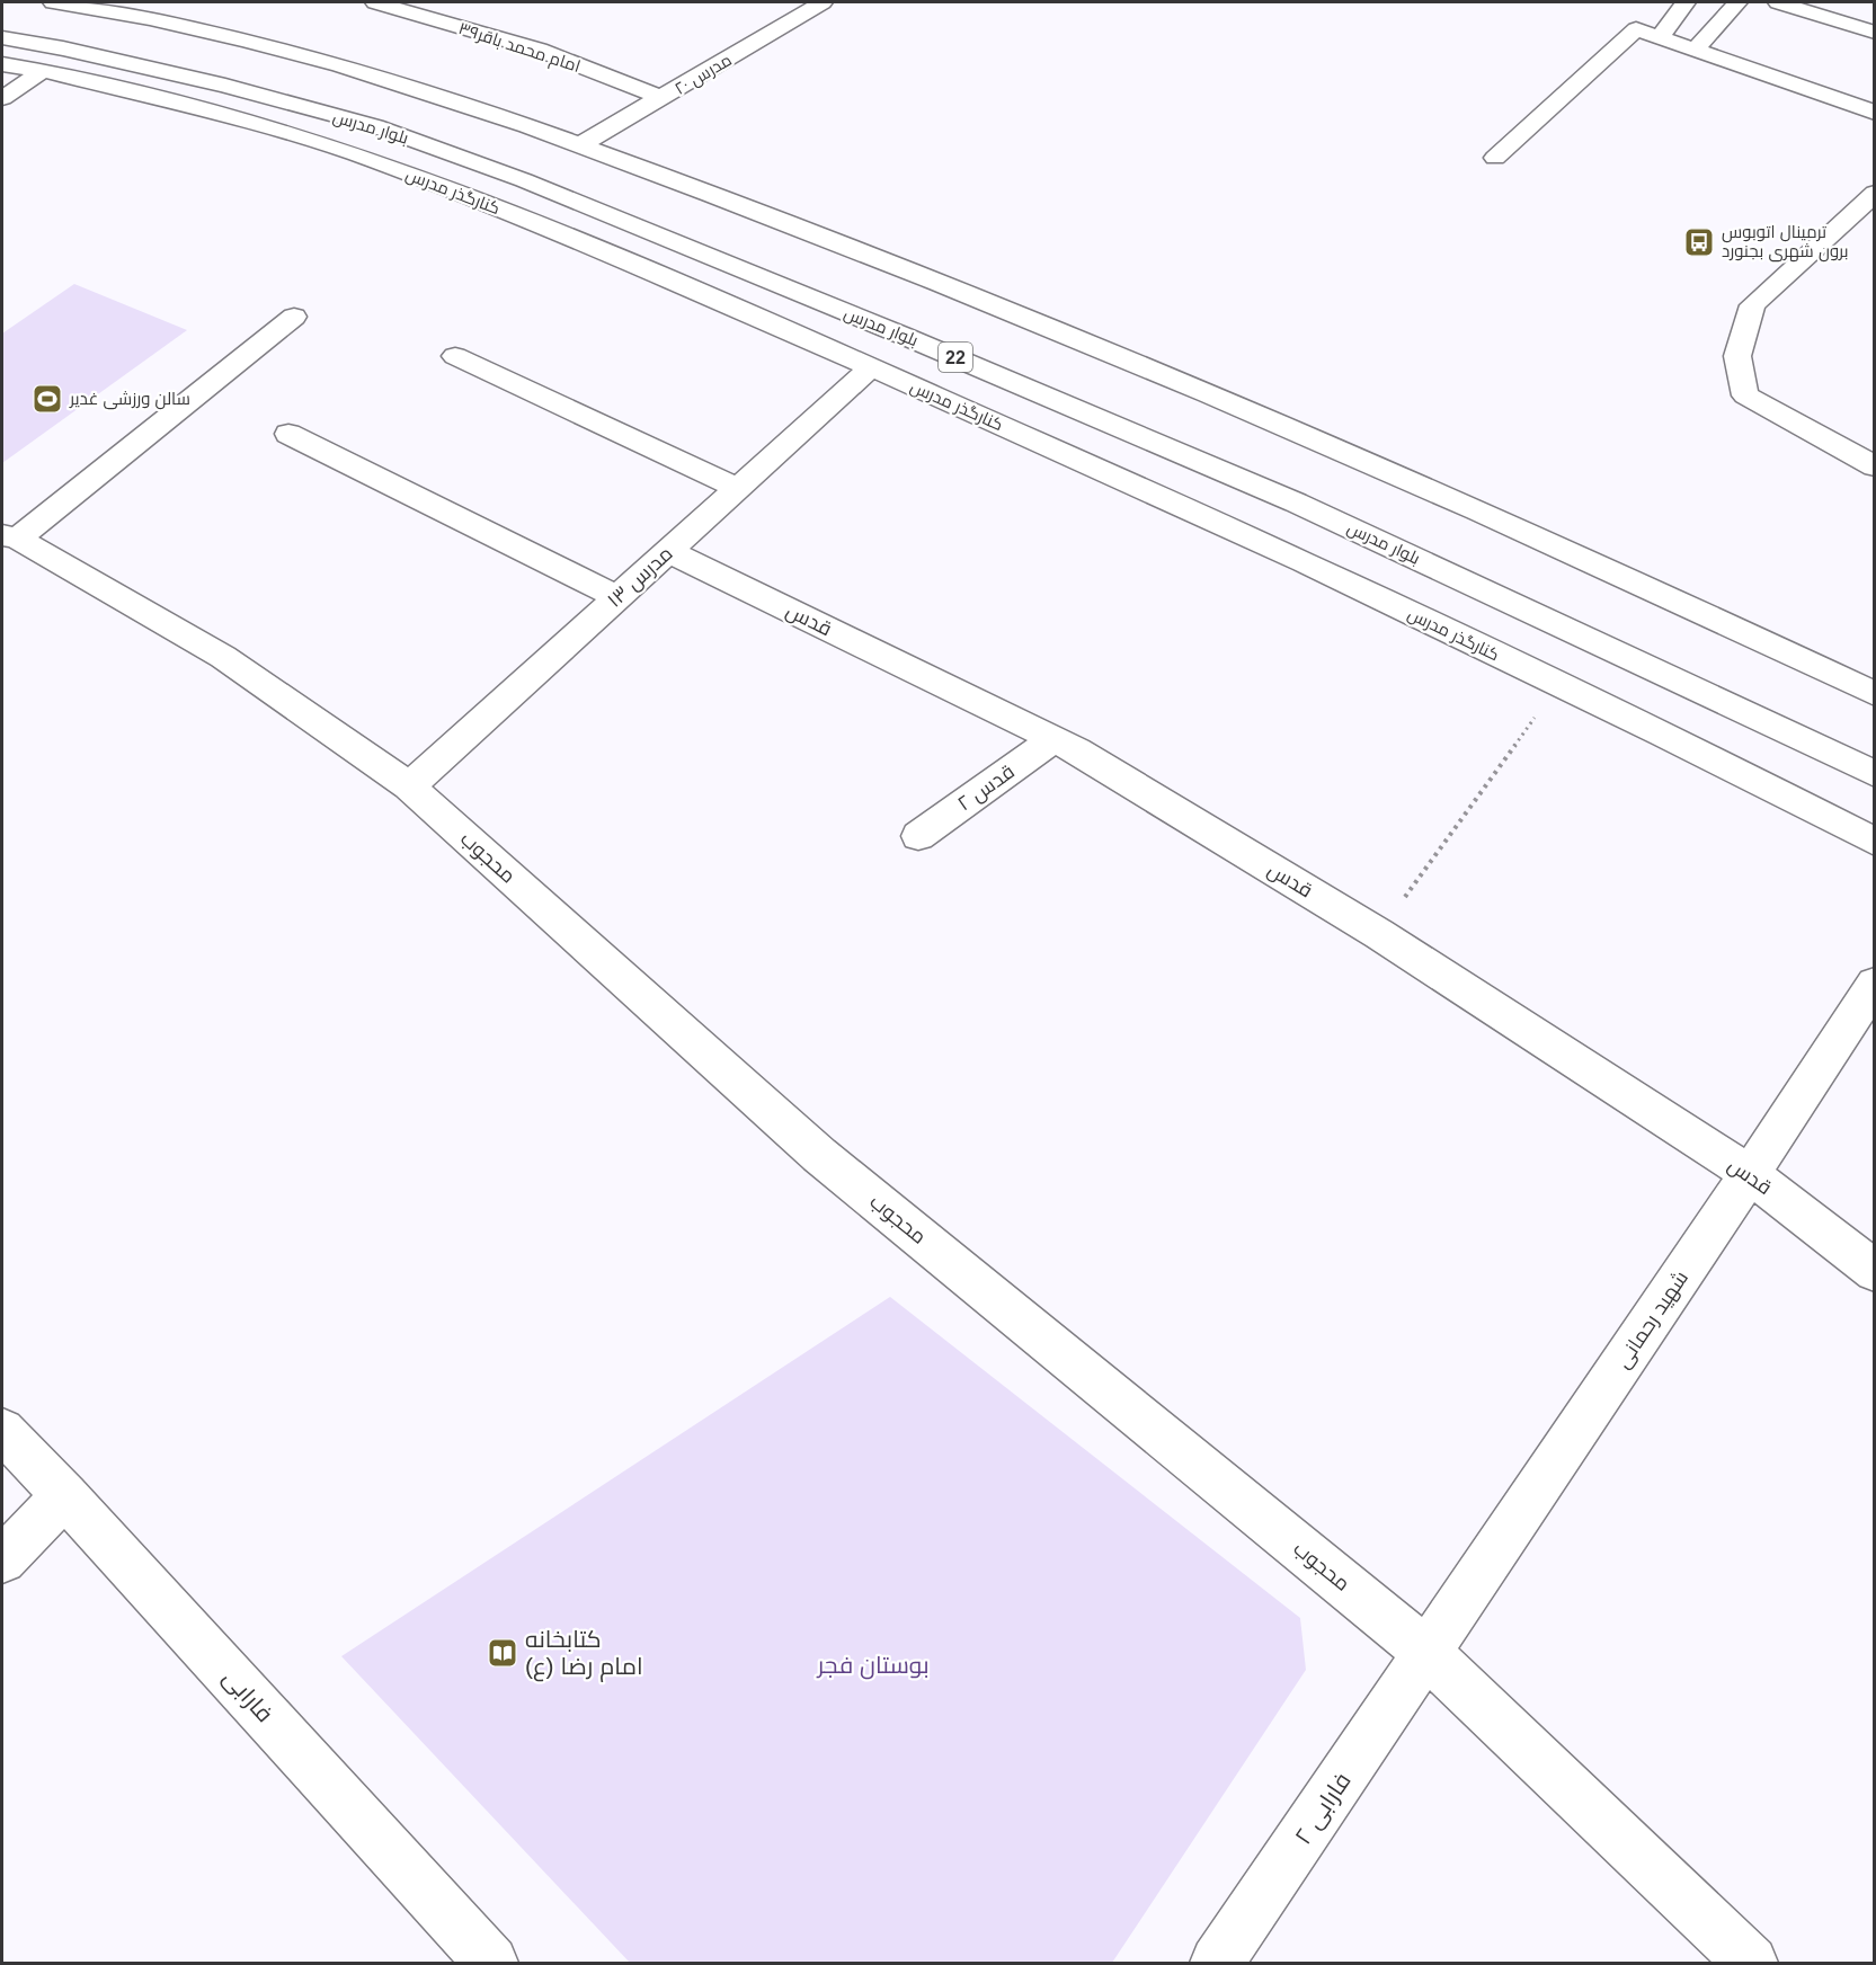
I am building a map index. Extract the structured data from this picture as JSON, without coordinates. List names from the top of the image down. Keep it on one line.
{"streets":{"street":["امام محمد باقر۳۹","مدرس ۲۰","بلوار مدرس","کنارگذر مدرس","22","مدرس ۱۳","قدس","قدس ۲","محجوب","شهید رحمانی","فارابی","فارابی ۲"]},"crossings":[["امام محمد باقر۳۹","مدرس ۲۰"],["کنارگذر مدرس","مدرس ۱۳"],["مدرس ۱۳","قدس"],["مدرس ۱۳","محجوب"],["قدس","قدس ۲"],["قدس","شهید رحمانی"],["محجوب","شهید رحمانی"],["محجوب","فارابی ۲"],["شهید رحمانی","فارابی ۲"]],"parks":["بوستان فجر"],"places":{"bus stop":["ترمینال اتوبوس برون شهری بجنورد"],"sports":["سالن ورزشی غدیر"],"library":["کتابخانه امام رضا (ع)"]}}
